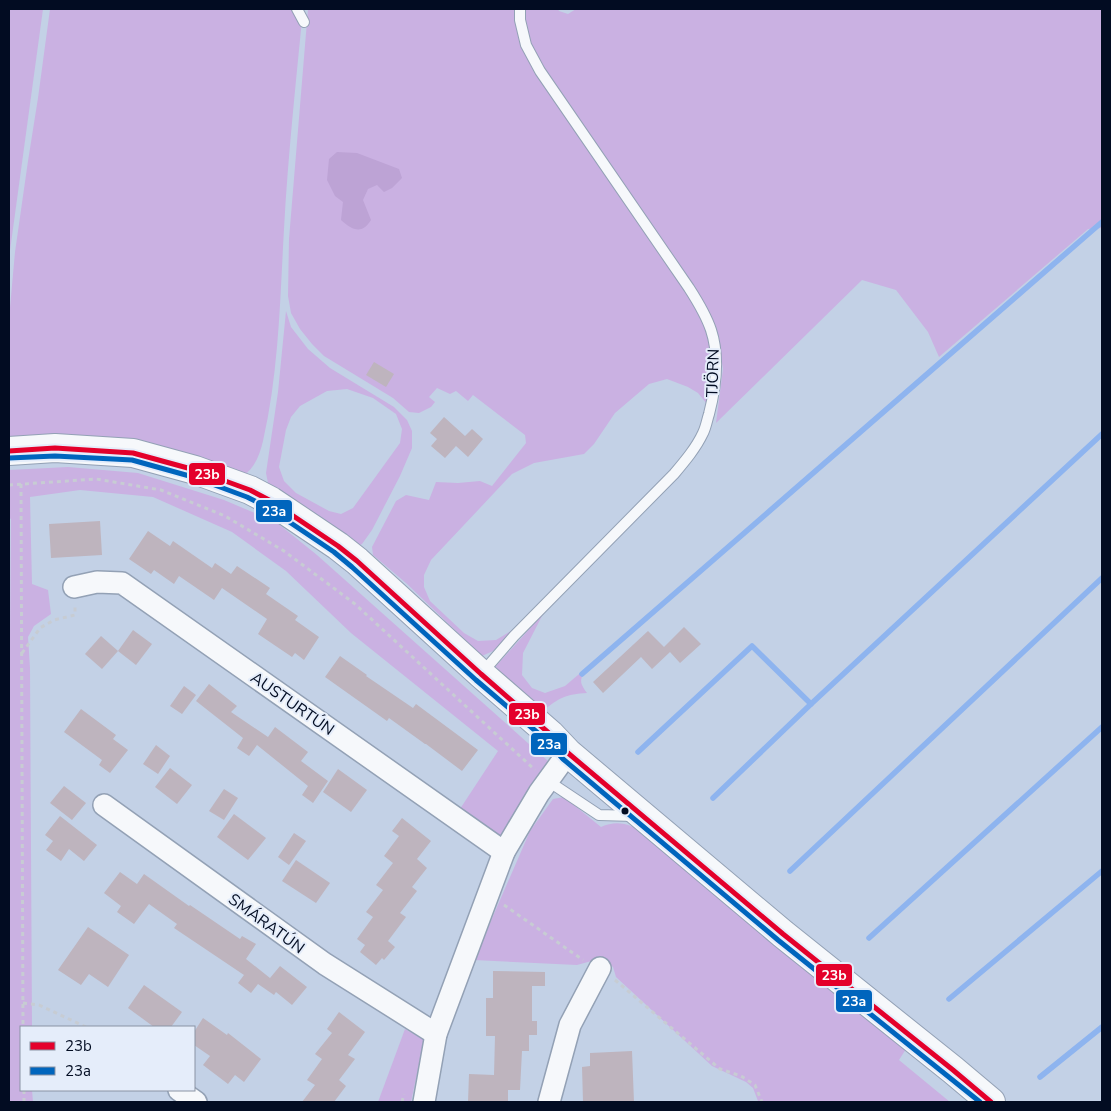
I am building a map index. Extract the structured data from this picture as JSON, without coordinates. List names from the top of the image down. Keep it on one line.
{"streets":{"street":["AUSTURTÚN","SMÁRATÚN"],"lane":["TJÖRN"]},"lines":["transit line 23b","transit line 23a"],"legend":["23b","23a"]}
